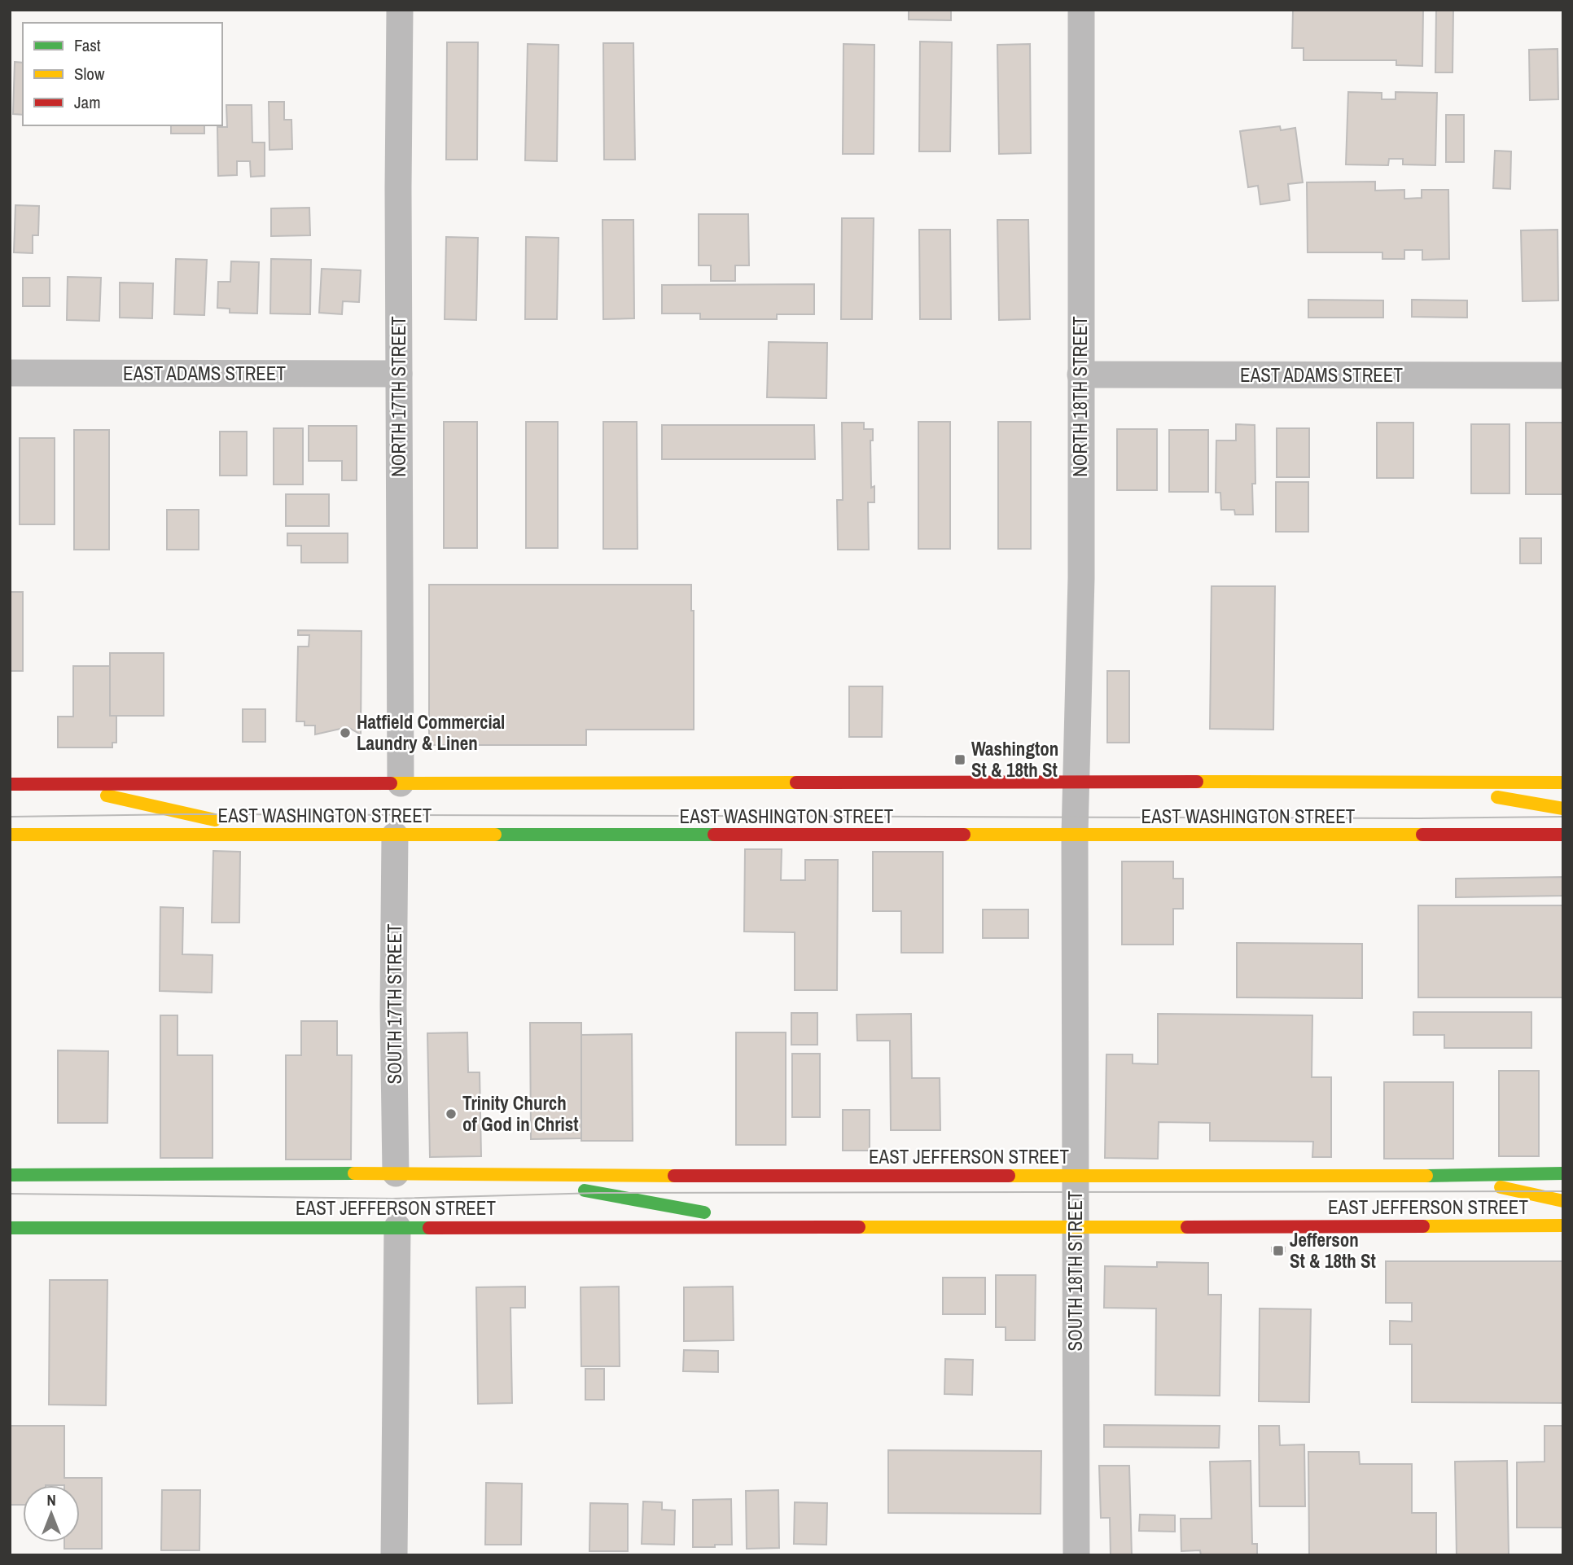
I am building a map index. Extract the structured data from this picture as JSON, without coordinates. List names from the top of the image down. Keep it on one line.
{"streets":{"main road":["EAST WASHINGTON STREET","EAST JEFFERSON STREET"],"street":["EAST ADAMS STREET","NORTH 17TH STREET","NORTH 18TH STREET","SOUTH 17TH STREET","SOUTH 18TH STREET"]},"crossings":[["EAST ADAMS STREET","NORTH 17TH STREET"],["EAST ADAMS STREET","NORTH 18TH STREET"],["NORTH 17TH STREET","EAST WASHINGTON STREET"],["NORTH 18TH STREET","EAST WASHINGTON STREET"],["NORTH 18TH STREET","SOUTH 18TH STREET"],["EAST WASHINGTON STREET","SOUTH 17TH STREET"],["EAST WASHINGTON STREET","SOUTH 18TH STREET"],["SOUTH 17TH STREET","EAST JEFFERSON STREET"],["EAST JEFFERSON STREET","SOUTH 18TH STREET"]],"places":{"other":["Hatfield Commercial Laundry & Linen","Trinity Church of God in Christ"],"transit":["Washington St & 18th St","Jefferson St & 18th St"]},"legend":["Fast","Slow","Jam"],"north":"top"}
